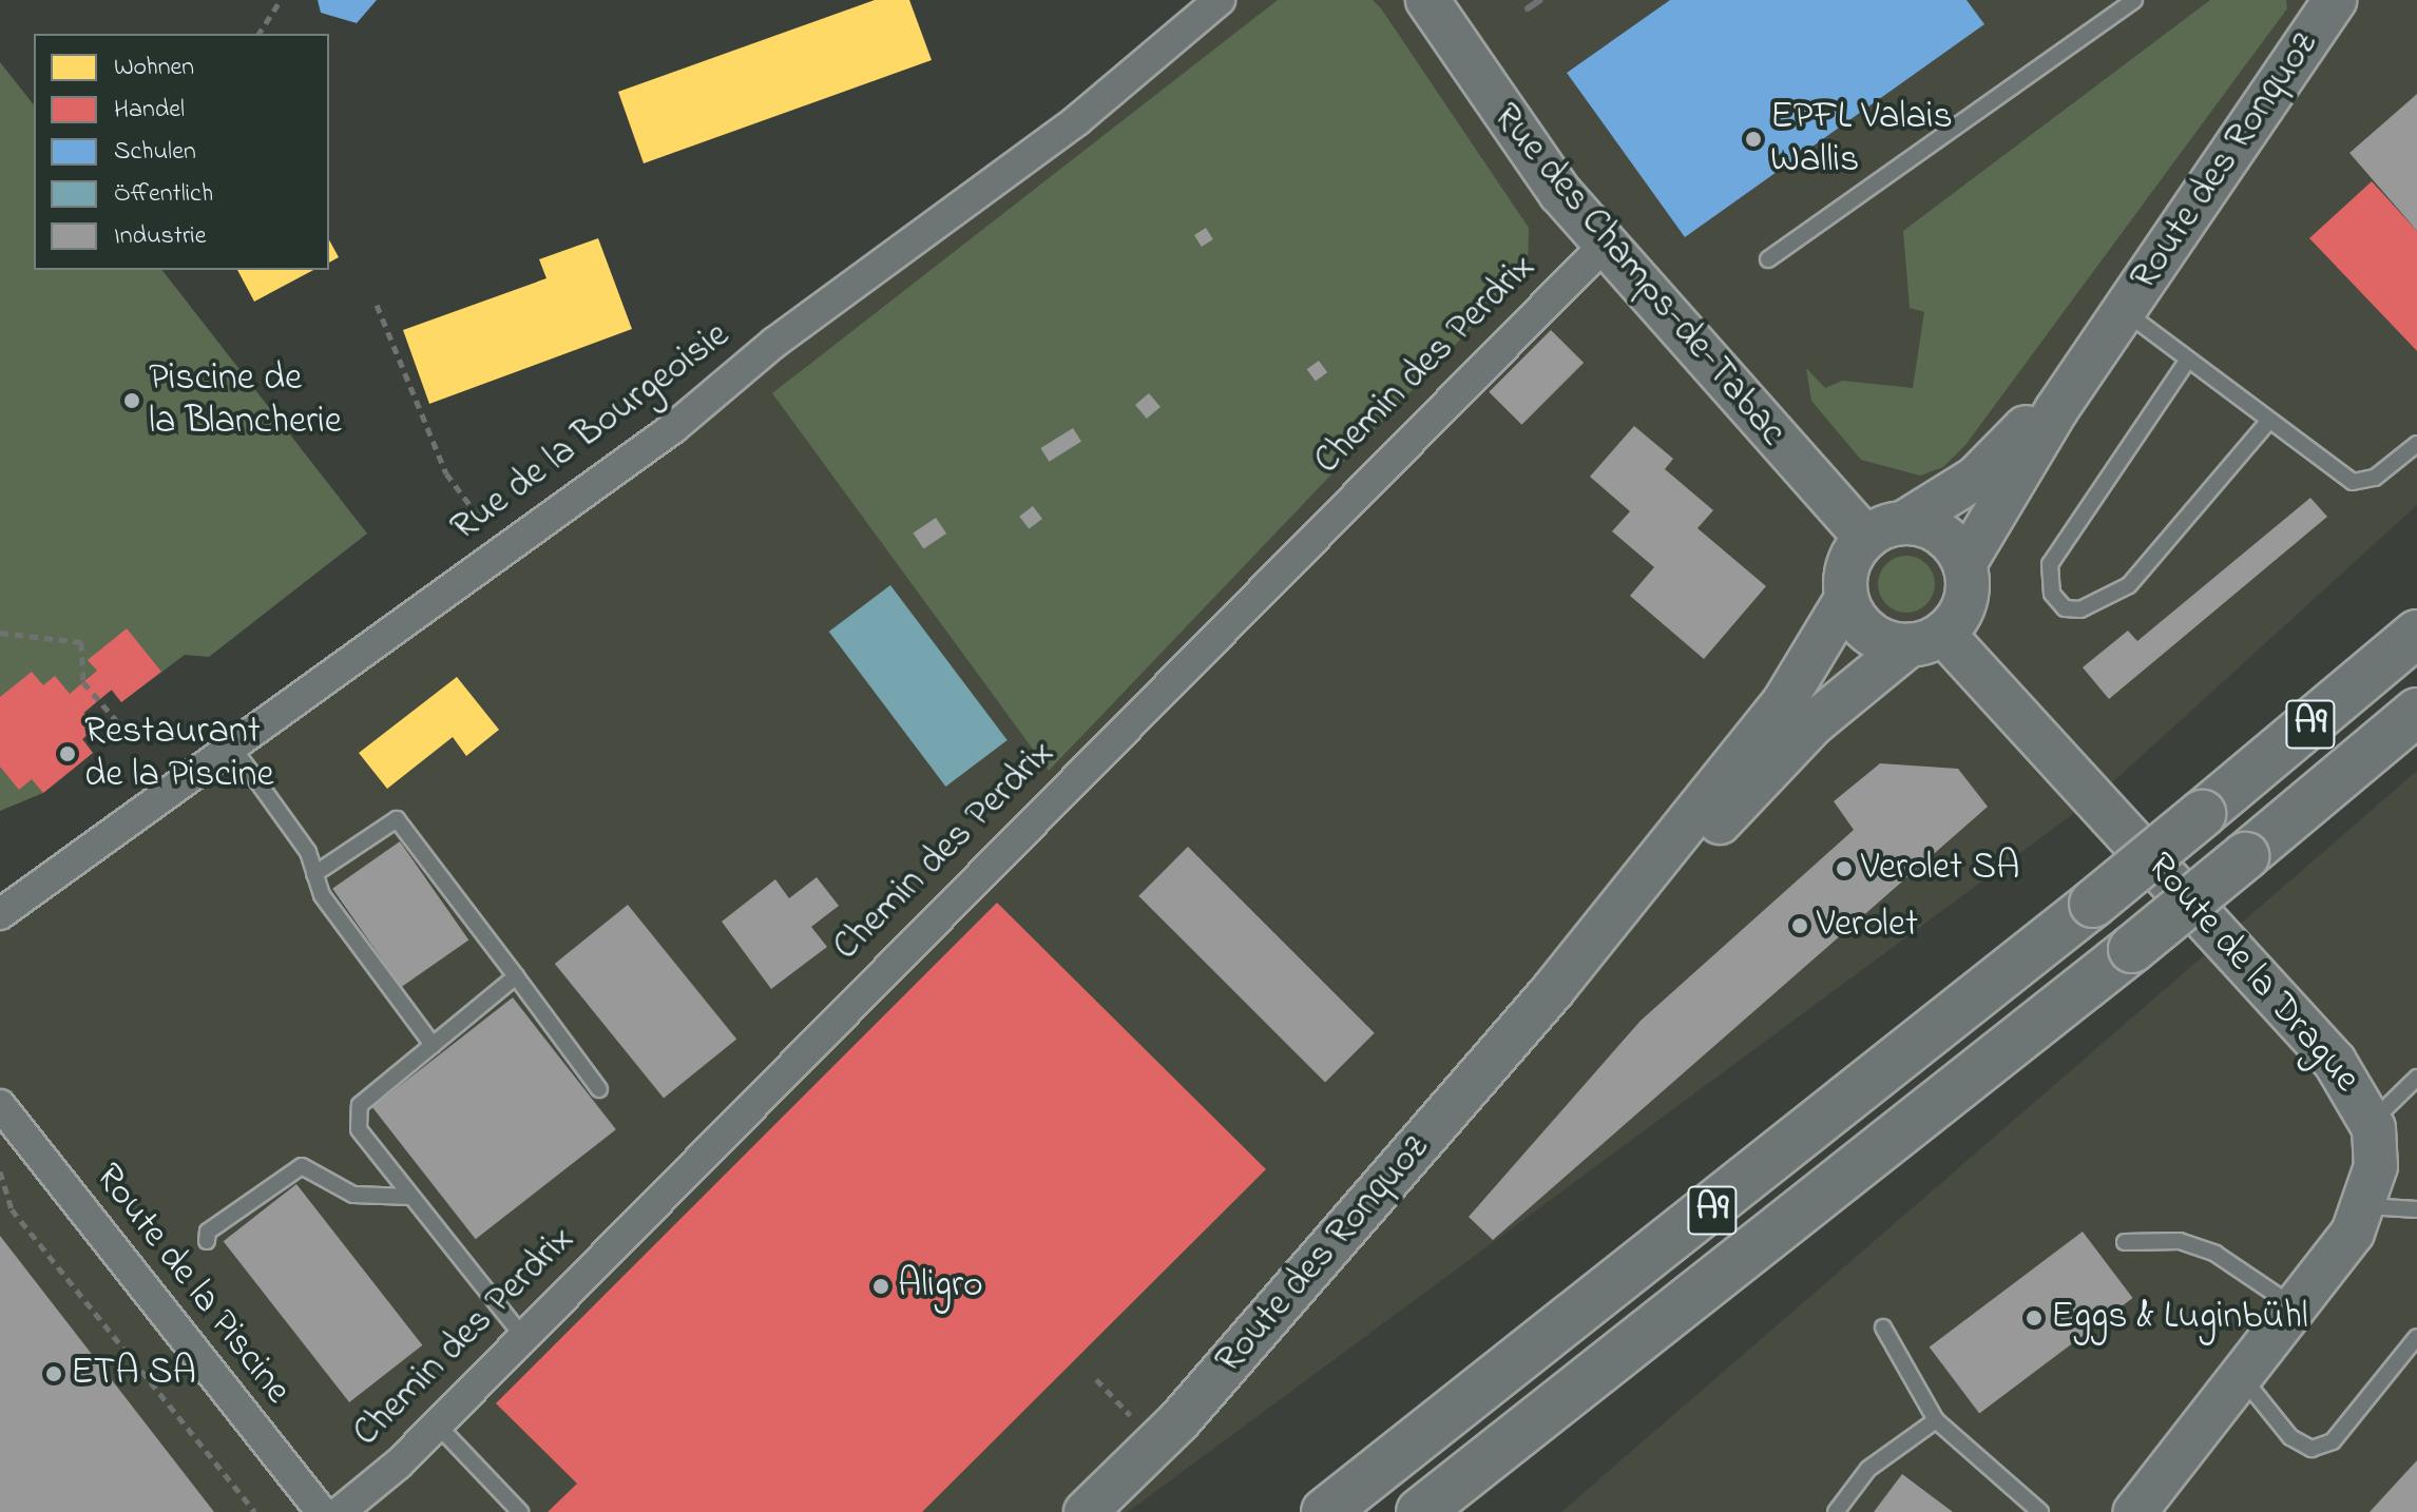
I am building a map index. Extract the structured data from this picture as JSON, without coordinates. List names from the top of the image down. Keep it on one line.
{"streets":{"highway":["A9"],"street":["Route des Ronquoz","Rue des Champs-de-Tabac","Chemin des Perdrix","Rue de la Bourgeoisie","Route de la Drague","Route de la Piscine"]},"crossings":[["Route des Ronquoz","Rue des Champs-de-Tabac"],["Route des Ronquoz","Route de la Drague"],["Rue des Champs-de-Tabac","Chemin des Perdrix"],["Rue des Champs-de-Tabac","Route de la Drague"]],"places":["EPFL Valais Wallis","Piscine de la Blancherie","Restaurant de la Piscine","Verolet SA","Verolet","Aligro","Eggs & Luginbühl","ETA SA"],"legend":["Wohnen","Handel","Schulen","Öffentlich","Industrie"]}
